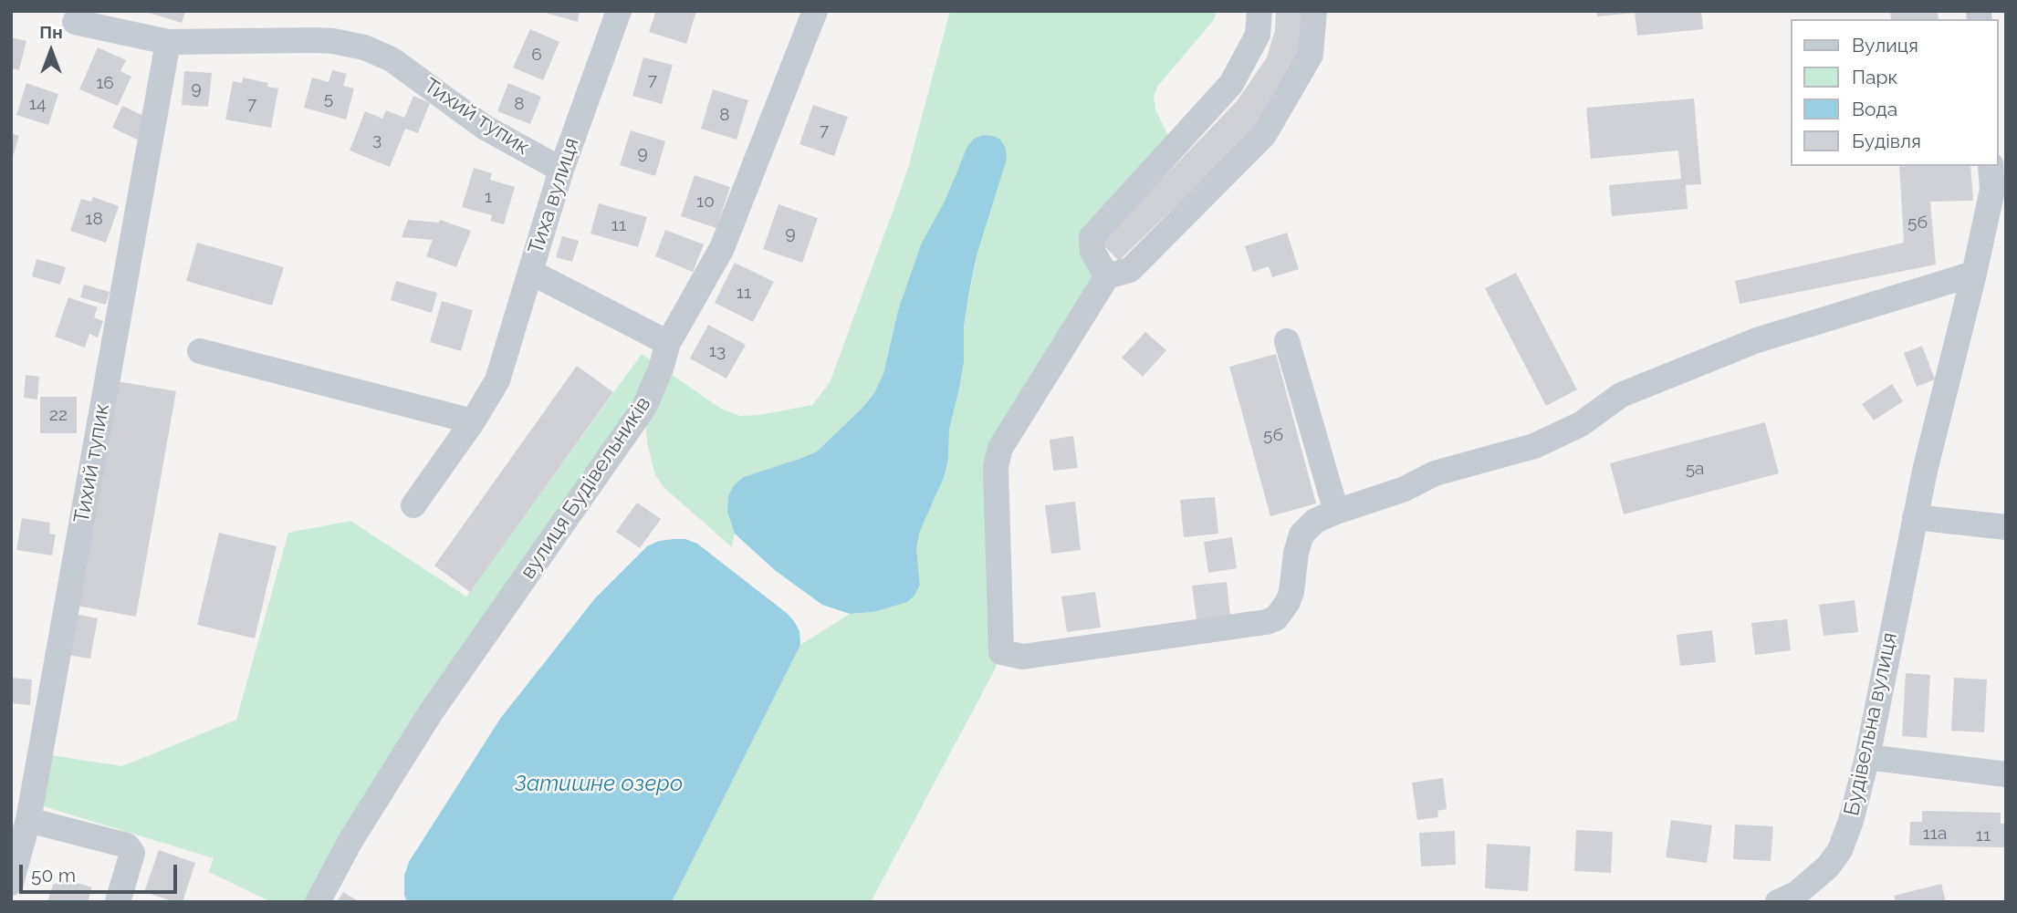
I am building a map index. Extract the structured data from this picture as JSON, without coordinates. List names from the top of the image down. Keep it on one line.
{"streets":{"street":["Тихий тупик","Тиха вулиця","вулиця Будівельників","Будівельна вулиця"]},"crossings":[["Тихий тупик","Тиха вулиця"],["Тиха вулиця","вулиця Будівельників"]],"water":["Затишне озеро"],"house_numbers":["6","7","16","9","5","14","7","8","8","7","3","9","1","10","18","5б","11","9","11","13","22","5б","5а","11а","11"],"legend":["Вулиця","Парк","Вода","Будівля"],"scale_bar":"50 m","north":"top"}
